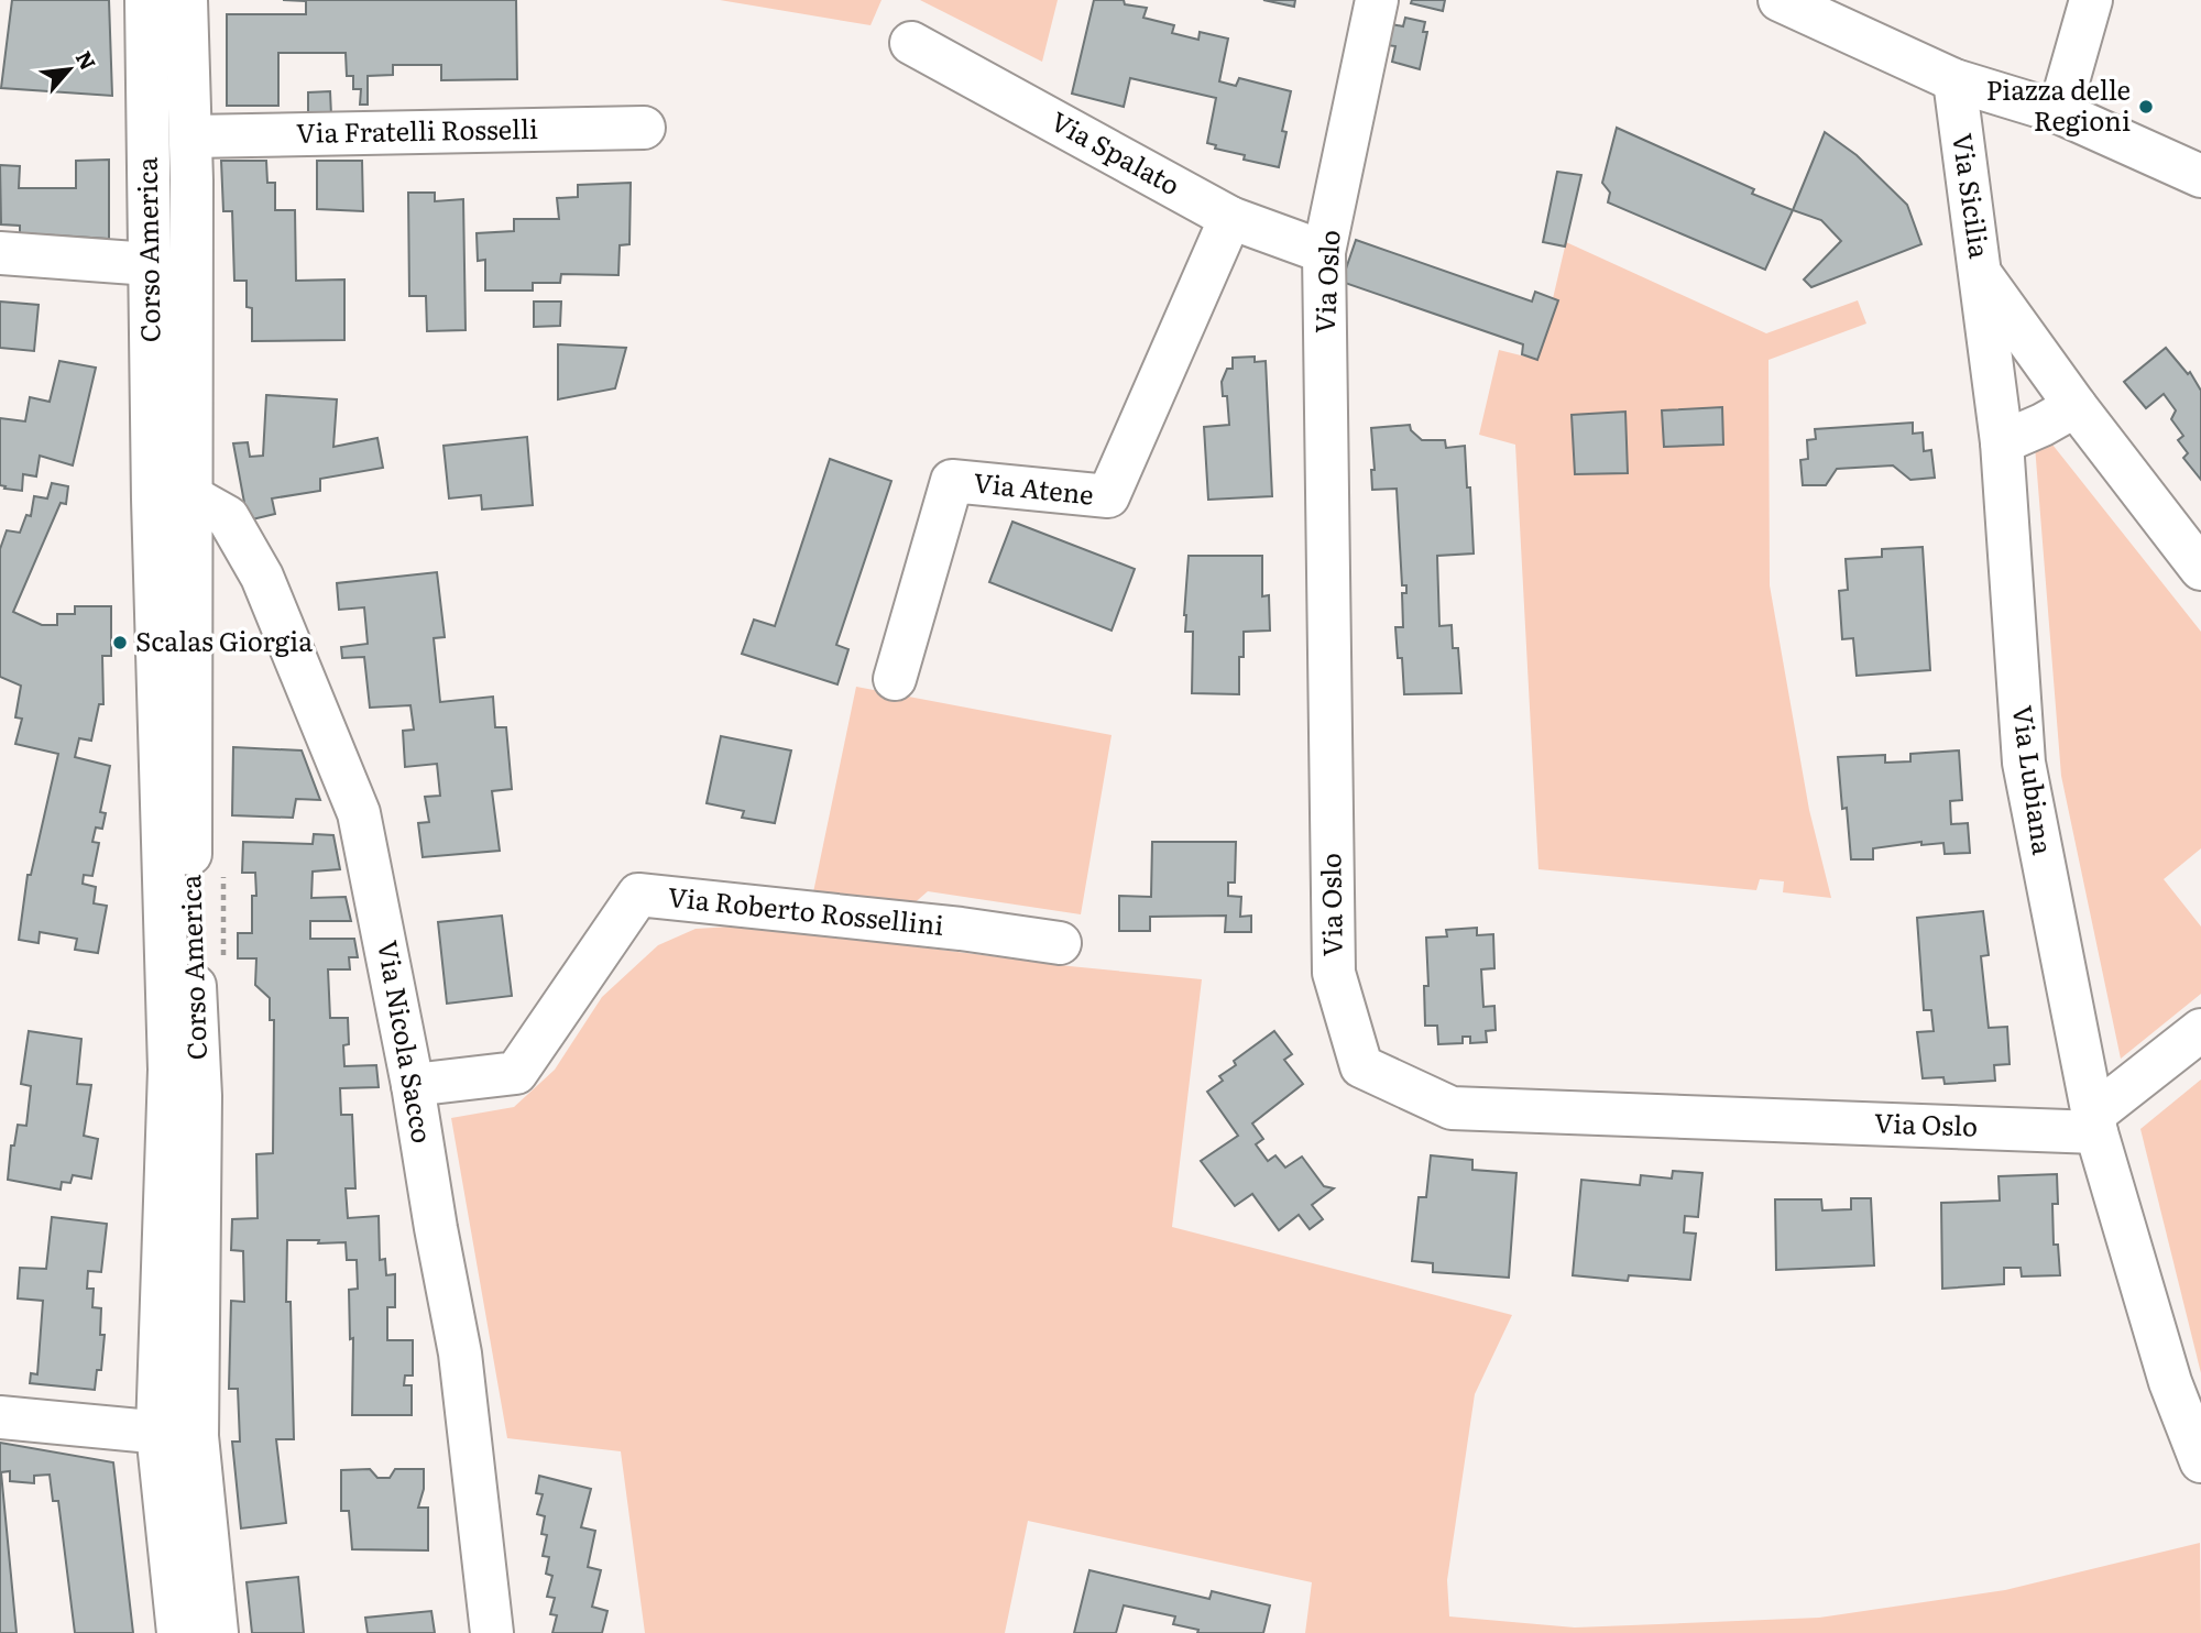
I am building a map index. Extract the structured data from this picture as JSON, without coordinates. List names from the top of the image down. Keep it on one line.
{"streets":{"street":["Via Fratelli Rosselli","Via Spalato","Via Sicilia","Corso America","Via Oslo","Via Atene","Via Lubiana","Via Roberto Rossellini","Via Nicola Sacco"]},"crossings":[["Via Fratelli Rosselli","Corso America"],["Via Spalato","Via Oslo"],["Via Spalato","Via Atene"],["Via Sicilia","Via Lubiana"],["Corso America","Via Nicola Sacco"],["Via Oslo","Via Lubiana"],["Via Roberto Rossellini","Via Nicola Sacco"]],"places":["Piazza delle Regioni","Scalas Giorgia"],"north":"top right"}
